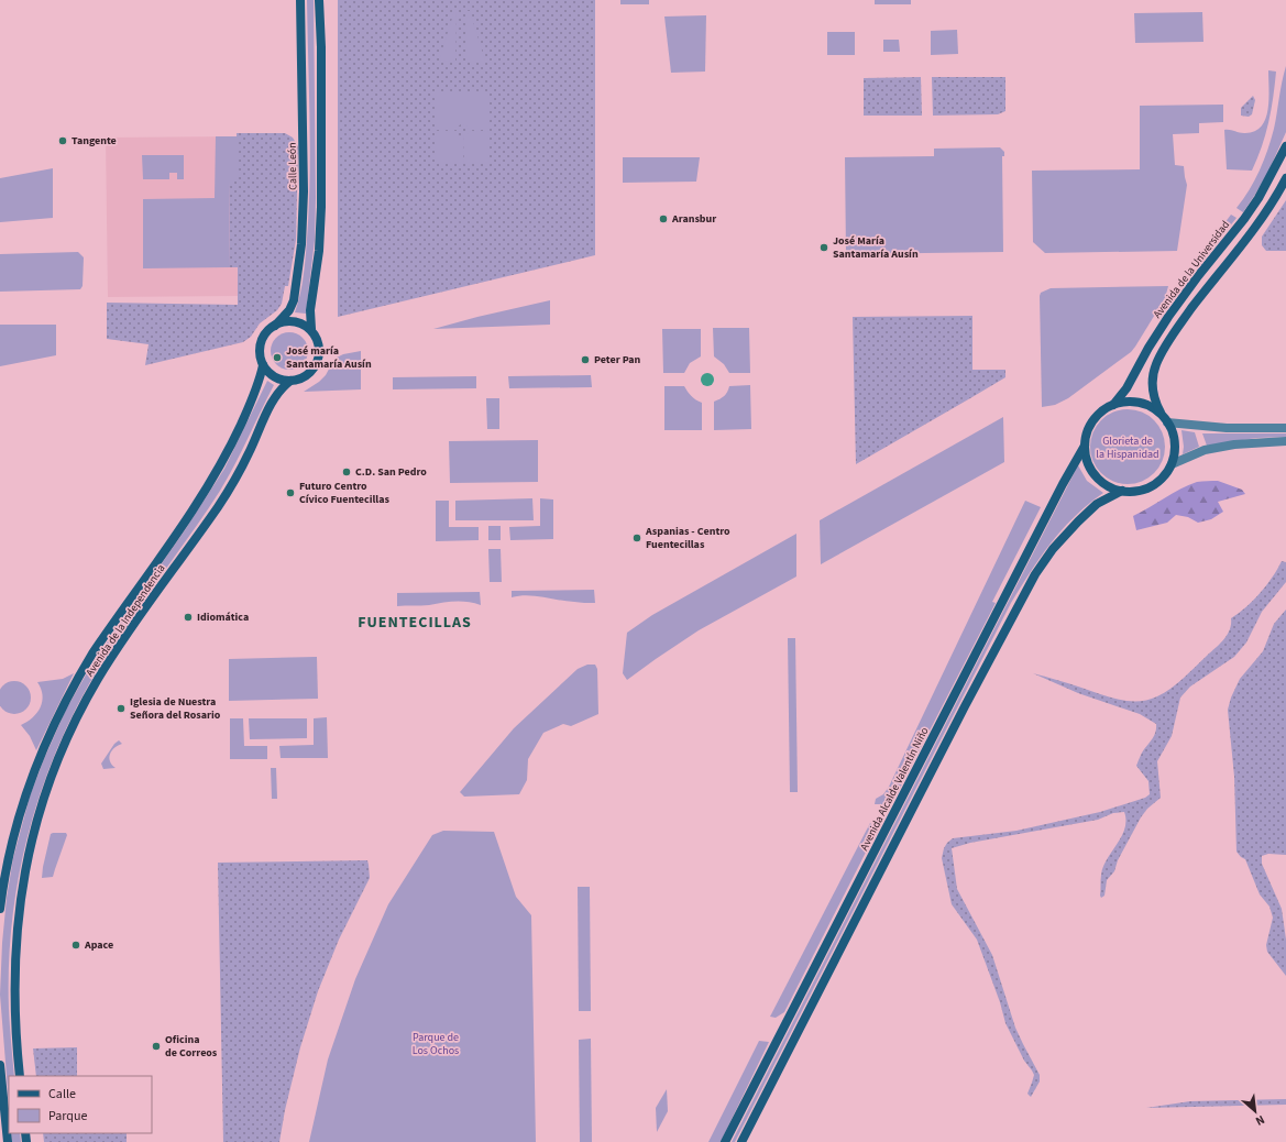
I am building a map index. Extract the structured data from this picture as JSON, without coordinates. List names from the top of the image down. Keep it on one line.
{"streets":{"main road":["Calle León","Avenida de la Universidad","Avenida de la Independencia","Avenida Alcalde Valentín Niño"]},"crossings":[["Calle León","Avenida de la Independencia"],["Avenida de la Universidad","Avenida Alcalde Valentín Niño"]],"districts":["FUENTECILLAS"],"parks":["Glorieta de la Hispanidad","Parque de Los Ochos"],"places":["Tangente","Aransbur","José María Santamaría Ausín","José maría Santamaría Ausín","Peter Pan","C.D. San Pedro","Futuro Centro Cívico Fuentecillas","Aspanias - Centro Fuentecillas","Idiomática","Iglesia de Nuestra Señora del Rosario","Apace","Oficina de Correos"],"legend":["Calle","Parque"],"north":"bottom right"}
